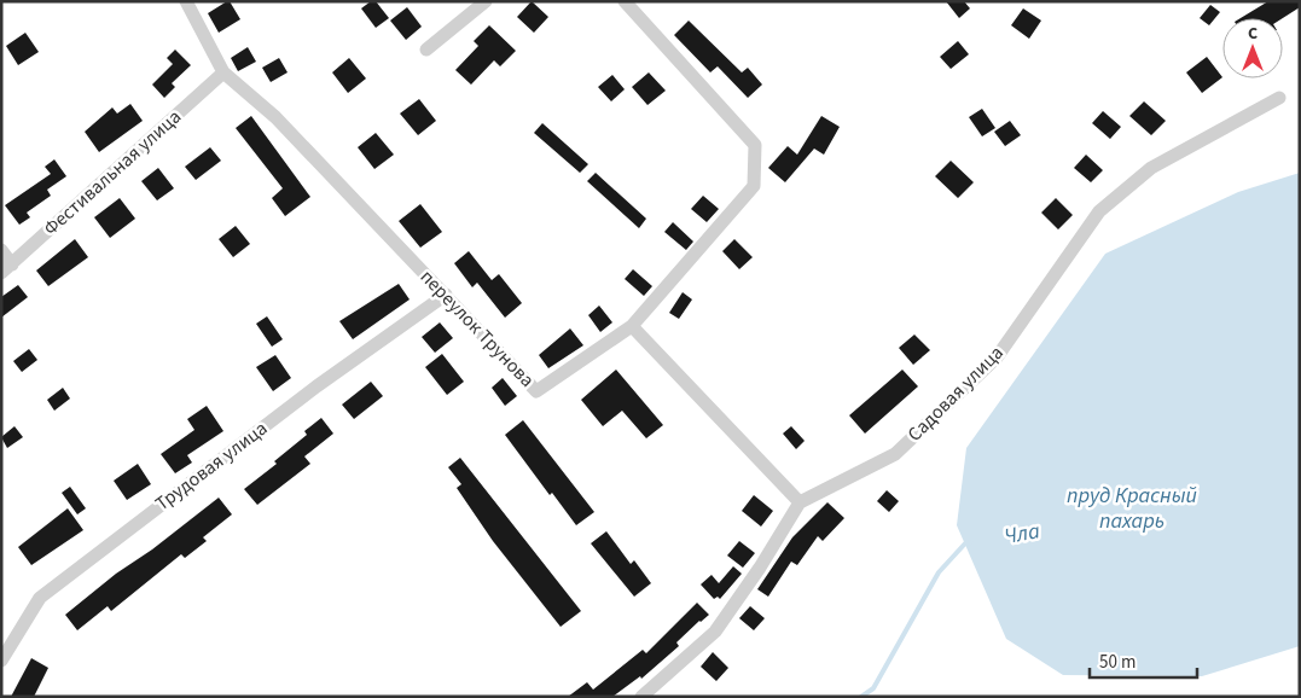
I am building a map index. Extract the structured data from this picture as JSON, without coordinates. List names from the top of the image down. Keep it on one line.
{"streets":{"street":["Фестивальная улица","переулок Трунова","Садовая улица","Трудовая улица"]},"crossings":[["Фестивальная улица","переулок Трунова"],["переулок Трунова","Трудовая улица"]],"water":["пруд Красный пахарь","Чла"],"scale_bar":"50 m","north":"top"}
